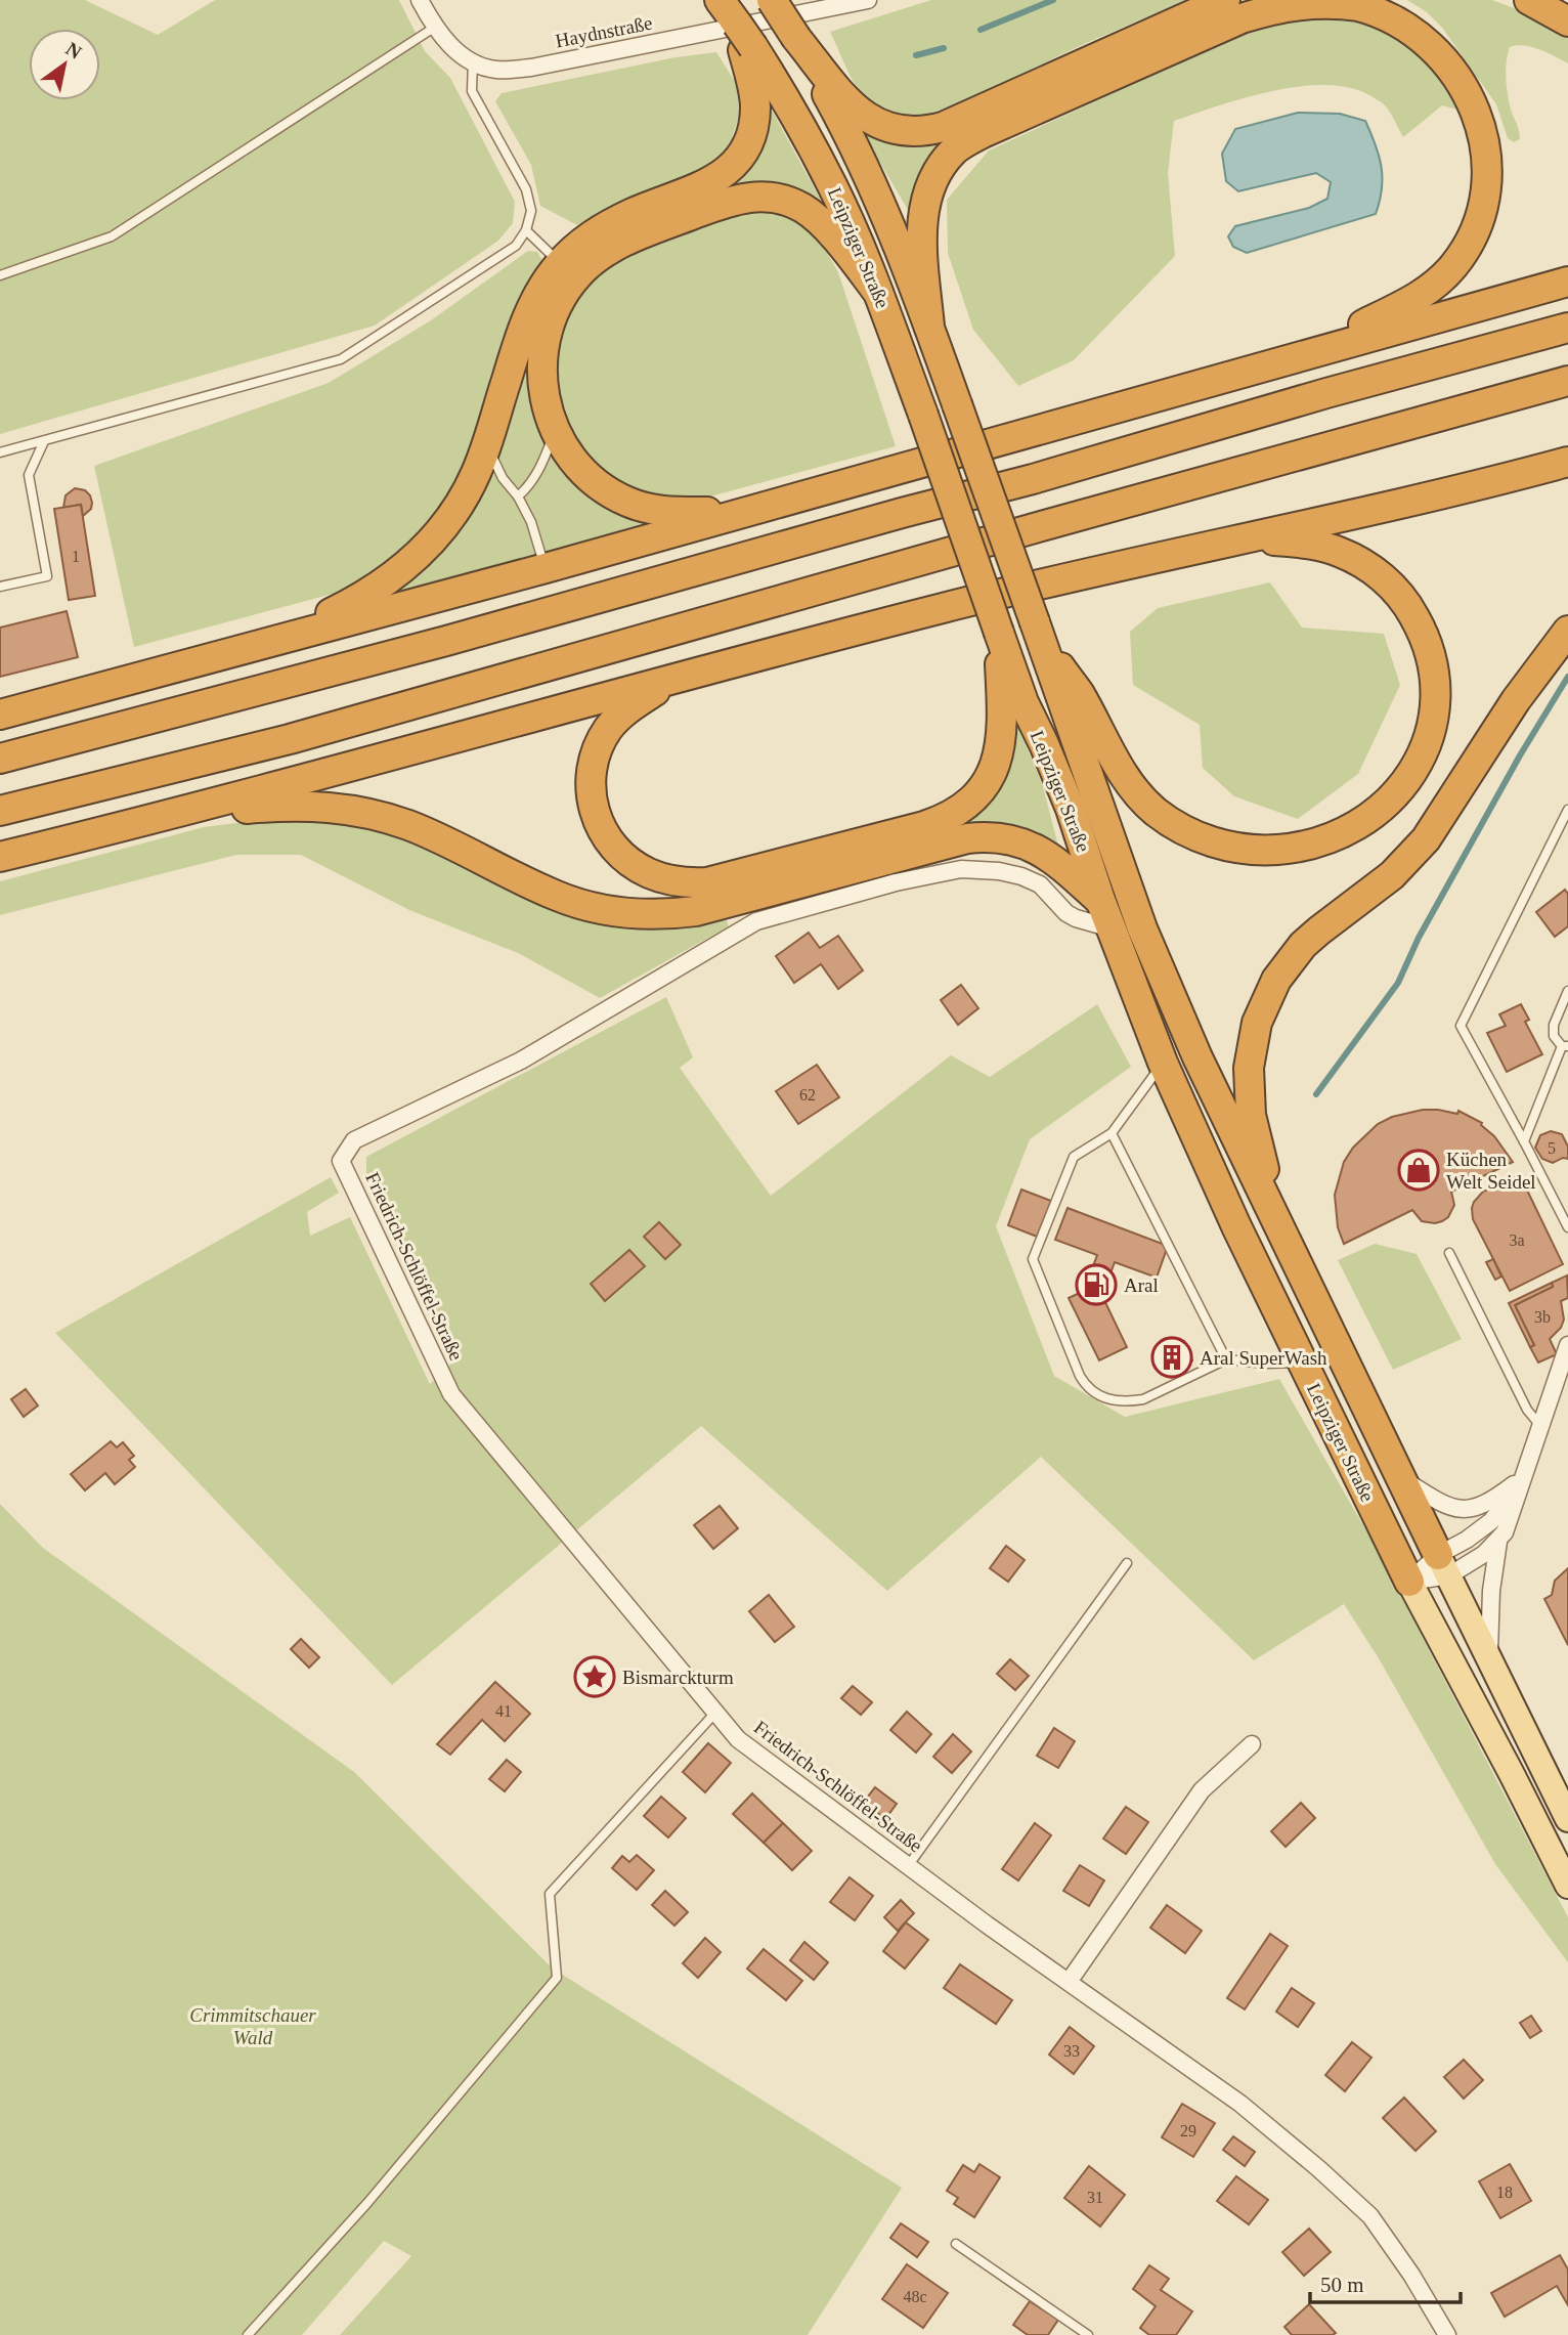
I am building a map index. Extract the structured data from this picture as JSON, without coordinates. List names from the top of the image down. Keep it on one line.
{"streets":{"highway":["Leipziger Straße"],"street":["Haydnstraße","Friedrich-Schlöffel-Straße"]},"crossings":[["Leipziger Straße","Friedrich-Schlöffel-Straße"]],"parks":["Crimmitschauer Wald"],"places":{"shop":["Küchen Welt Seidel"],"fuel station":["Aral"],"building":["Aral SuperWash"],"place":["Bismarckturm"]},"house_numbers":["1","62","5","3a","3b","41","33","29","18","31","48c"],"scale_bar":"50 m","north":"top right"}
